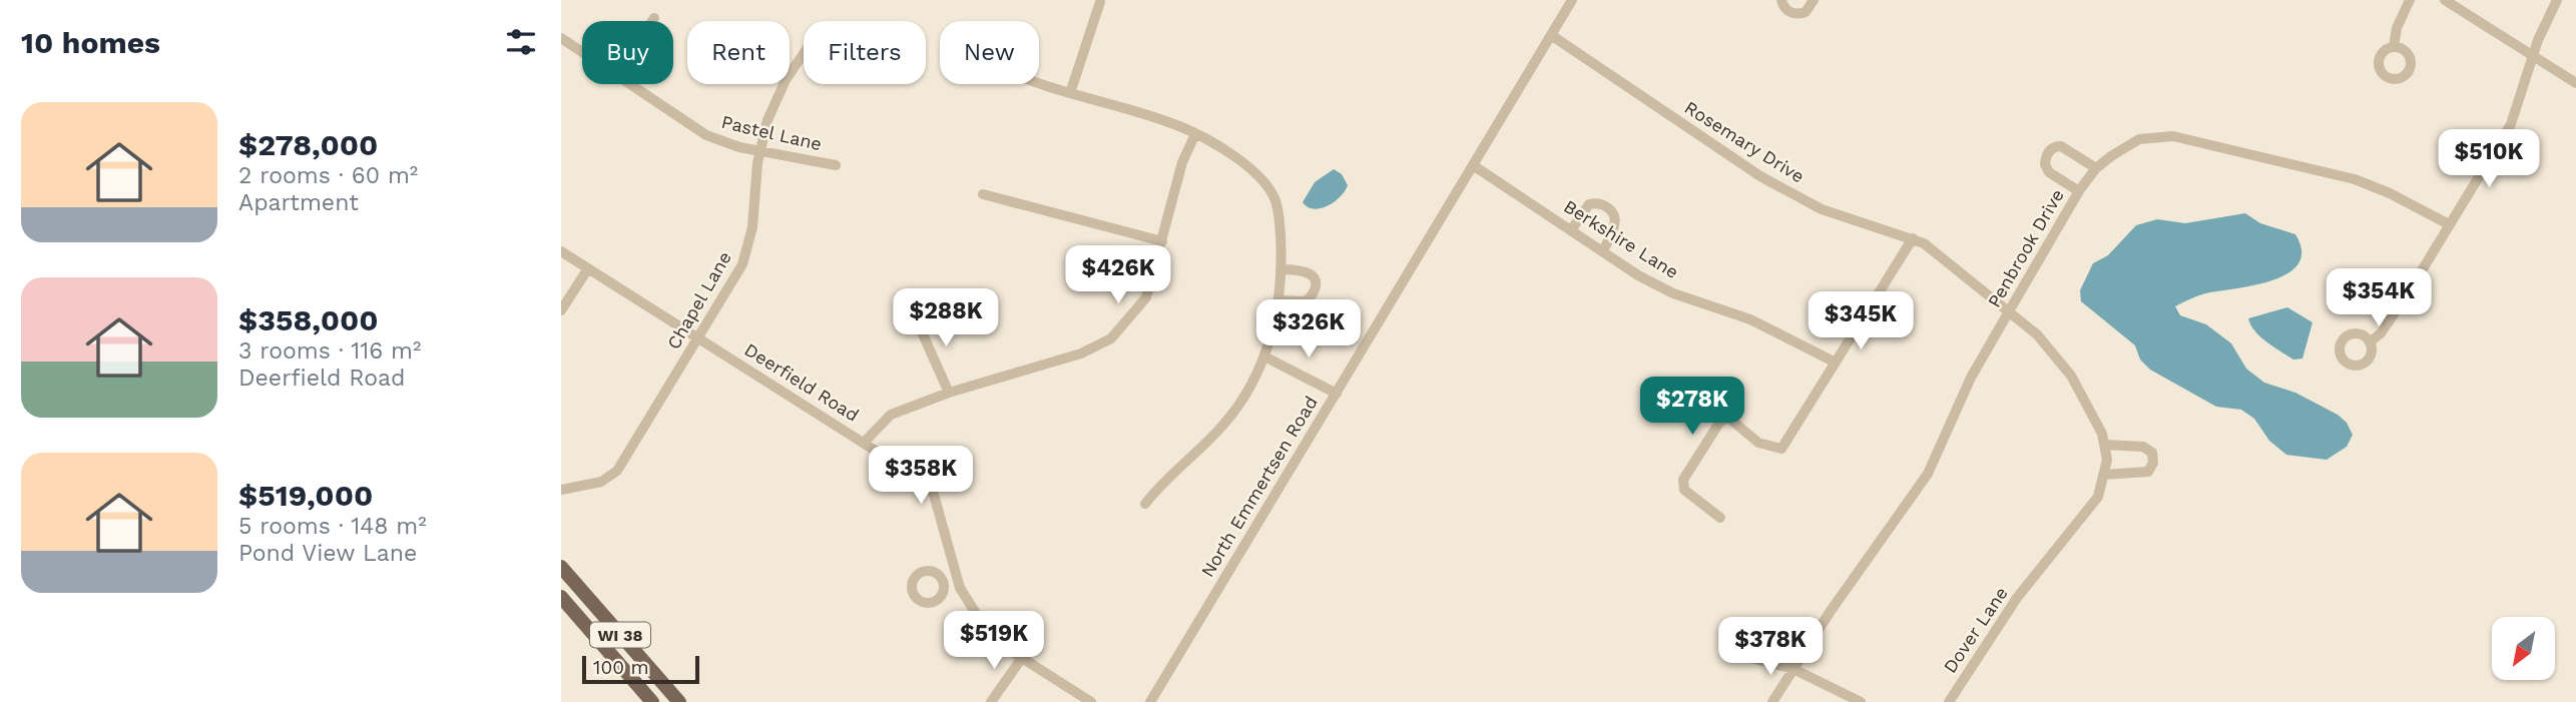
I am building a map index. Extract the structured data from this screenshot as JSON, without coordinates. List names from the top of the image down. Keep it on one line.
{"streets":{"main road":["WI 38"],"street":["Pastel Lane","Rosemary Drive","Berkshire Lane","Penbrook Drive","Chapel Lane","Deerfield Road","North Emmertsen Road","Dover Lane"]},"crossings":[["Pastel Lane","Chapel Lane"],["Rosemary Drive","Penbrook Drive"],["Rosemary Drive","North Emmertsen Road"],["Rosemary Drive","Dover Lane"],["Berkshire Lane","North Emmertsen Road"],["Chapel Lane","Deerfield Road"]],"scale_bar":"100 m","north":"bottom left","page":{"heading":"10 homes","chip":["Buy","Rent","Filters","New"],"list":[{"name":"$278,000","note":"2 rooms · 60 m² · Apartment"},{"name":"$358,000","note":"3 rooms · 116 m² · Deerfield Road"},{"name":"$519,000","note":"5 rooms · 148 m² · Pond View Lane"}],"price":["$510K","$426K","$354K","$288K","$345K","$326K","$278K","$358K","$519K","$378K"],"scale":"100 m"}}
